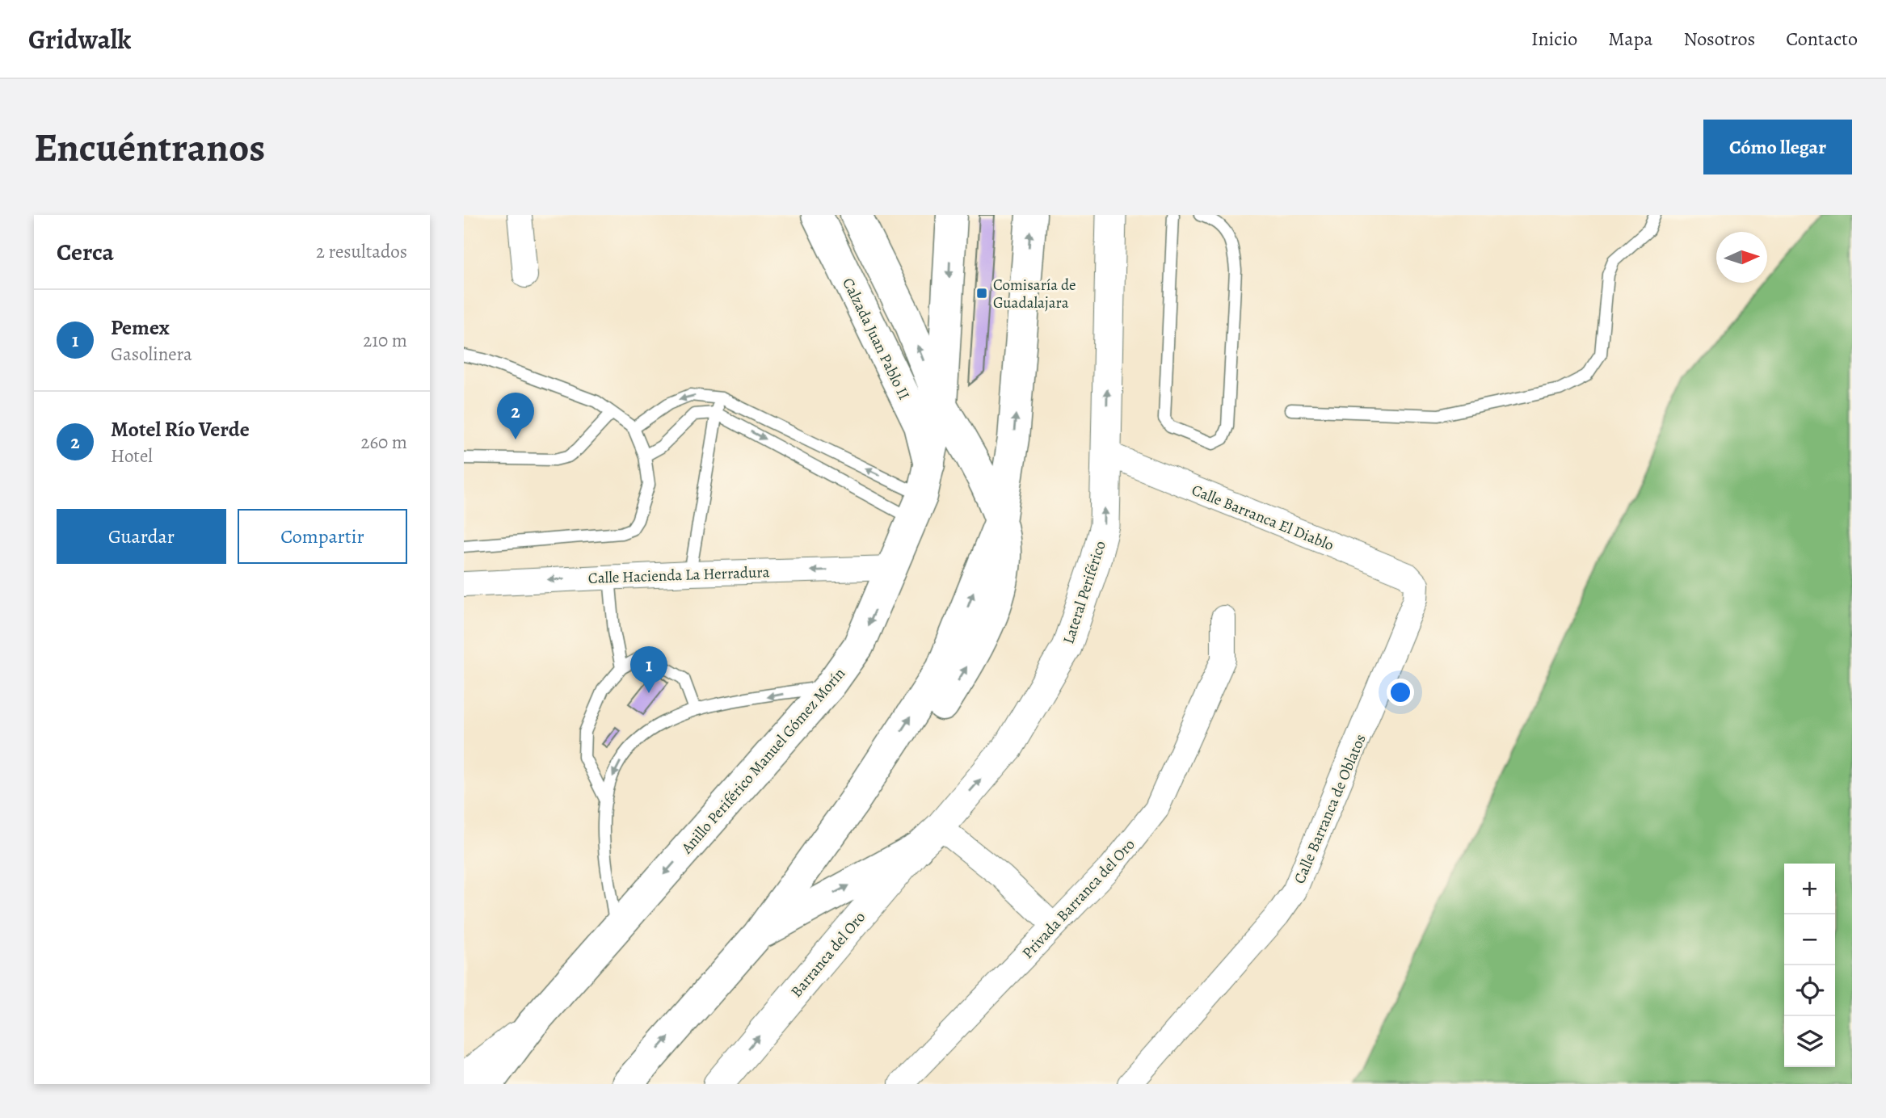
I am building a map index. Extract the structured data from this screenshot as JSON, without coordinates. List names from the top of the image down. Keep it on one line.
{"streets":{"main road":["Calzada Juan Pablo II","Anillo Periférico Manuel Gómez Morín"],"street":["Calle Barranca El Diablo","Calle Hacienda La Herradura","Lateral Periférico","Calle Barranca de Oblatos","Privada Barranca del Oro","Barranca del Oro"]},"crossings":[["Calzada Juan Pablo II","Anillo Periférico Manuel Gómez Morín"],["Calle Barranca El Diablo","Lateral Periférico"],["Calle Barranca El Diablo","Calle Barranca de Oblatos"],["Calle Hacienda La Herradura","Anillo Periférico Manuel Gómez Morín"],["Lateral Periférico","Barranca del Oro"]],"one_way":["Calle Hacienda La Herradura","Lateral Periférico","Barranca del Oro"],"places":{"transit":["Comisaría de Guadalajara"]},"north":"right","page":{"header":"Gridwalk","nav":["Inicio","Mapa","Nosotros","Contacto"],"buttons":["Cómo llegar",["Guardar","Compartir"]],"title":"Encuéntranos","heading":["Cerca","2 resultados"],"list":[{"mark":"1","name":"Pemex","note":"Gasolinera","value":"210 m"},{"mark":"2","name":"Motel Río Verde","note":"Hotel","value":"260 m"}],"pins":["2","1"],"map_buttons":["+","−"]}}
